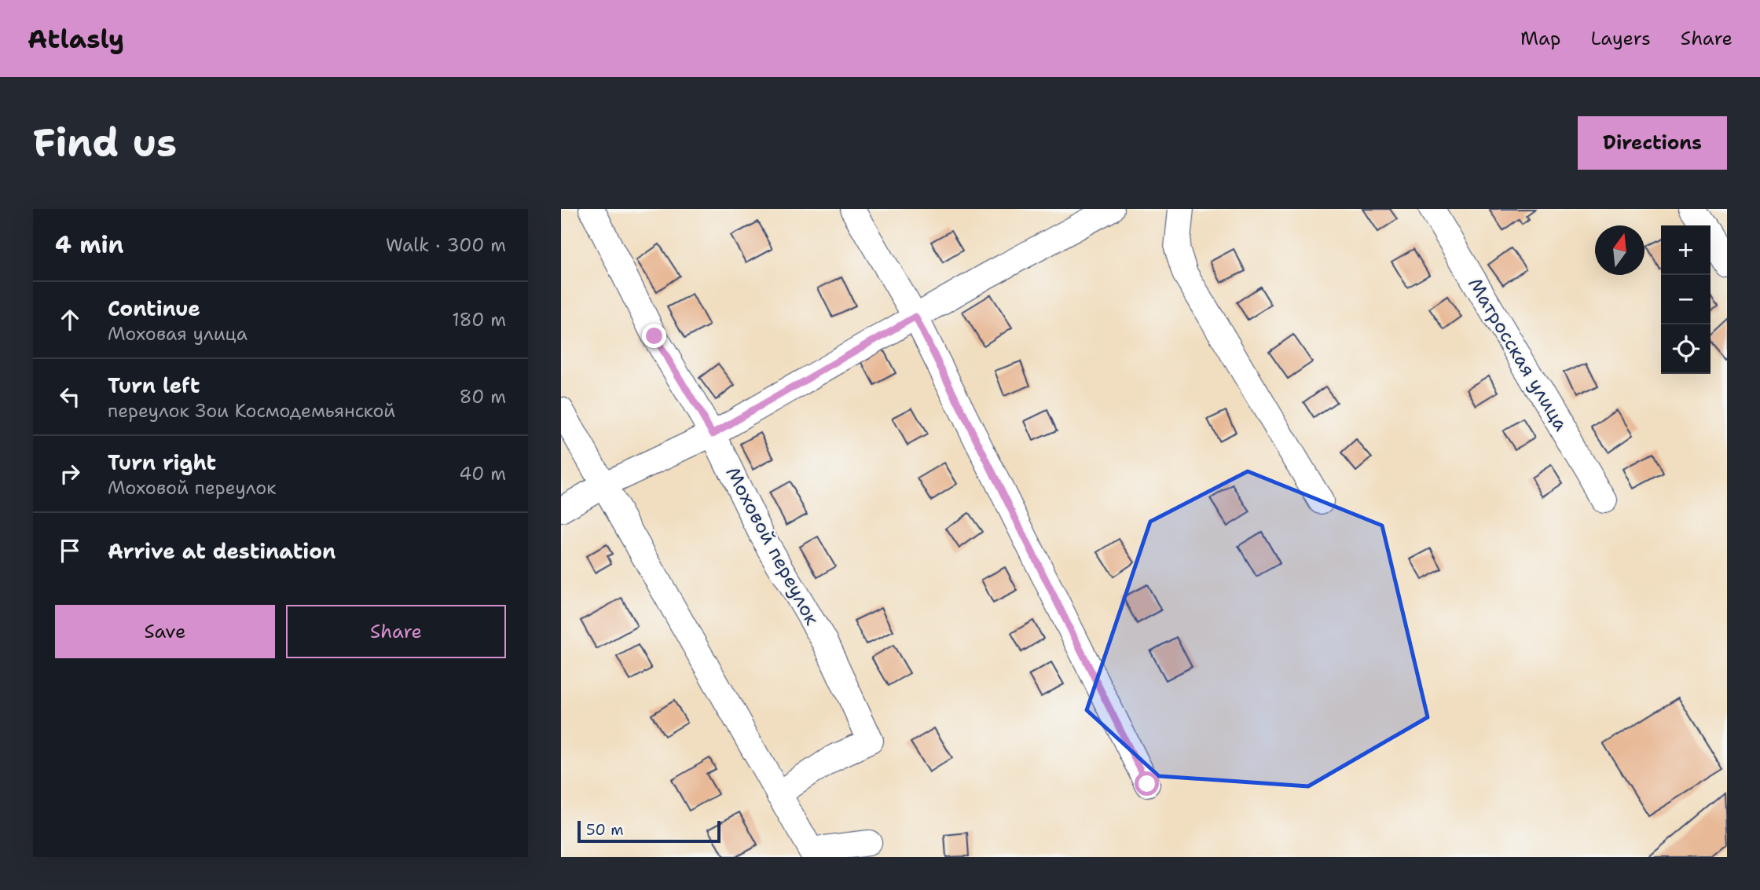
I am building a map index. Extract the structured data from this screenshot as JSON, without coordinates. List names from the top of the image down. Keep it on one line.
{"streets":{"street":["Матросская улица","Моховой переулок"]},"scale_bar":"50 m","north":"top","page":{"header":"Atlasly","nav":["Map","Layers","Share"],"buttons":["Directions",["Save","Share"]],"title":"Find us","heading":["4 min","Walk · 300 m"],"map_buttons":["+","−"],"list":[["Continue","Моховая улица","180 m"],["Turn left","переулок Зои Космодемьянской","80 m"],["Turn right","Моховой переулок","40 m"],"Arrive at destination"],"scale":"50 m"}}
